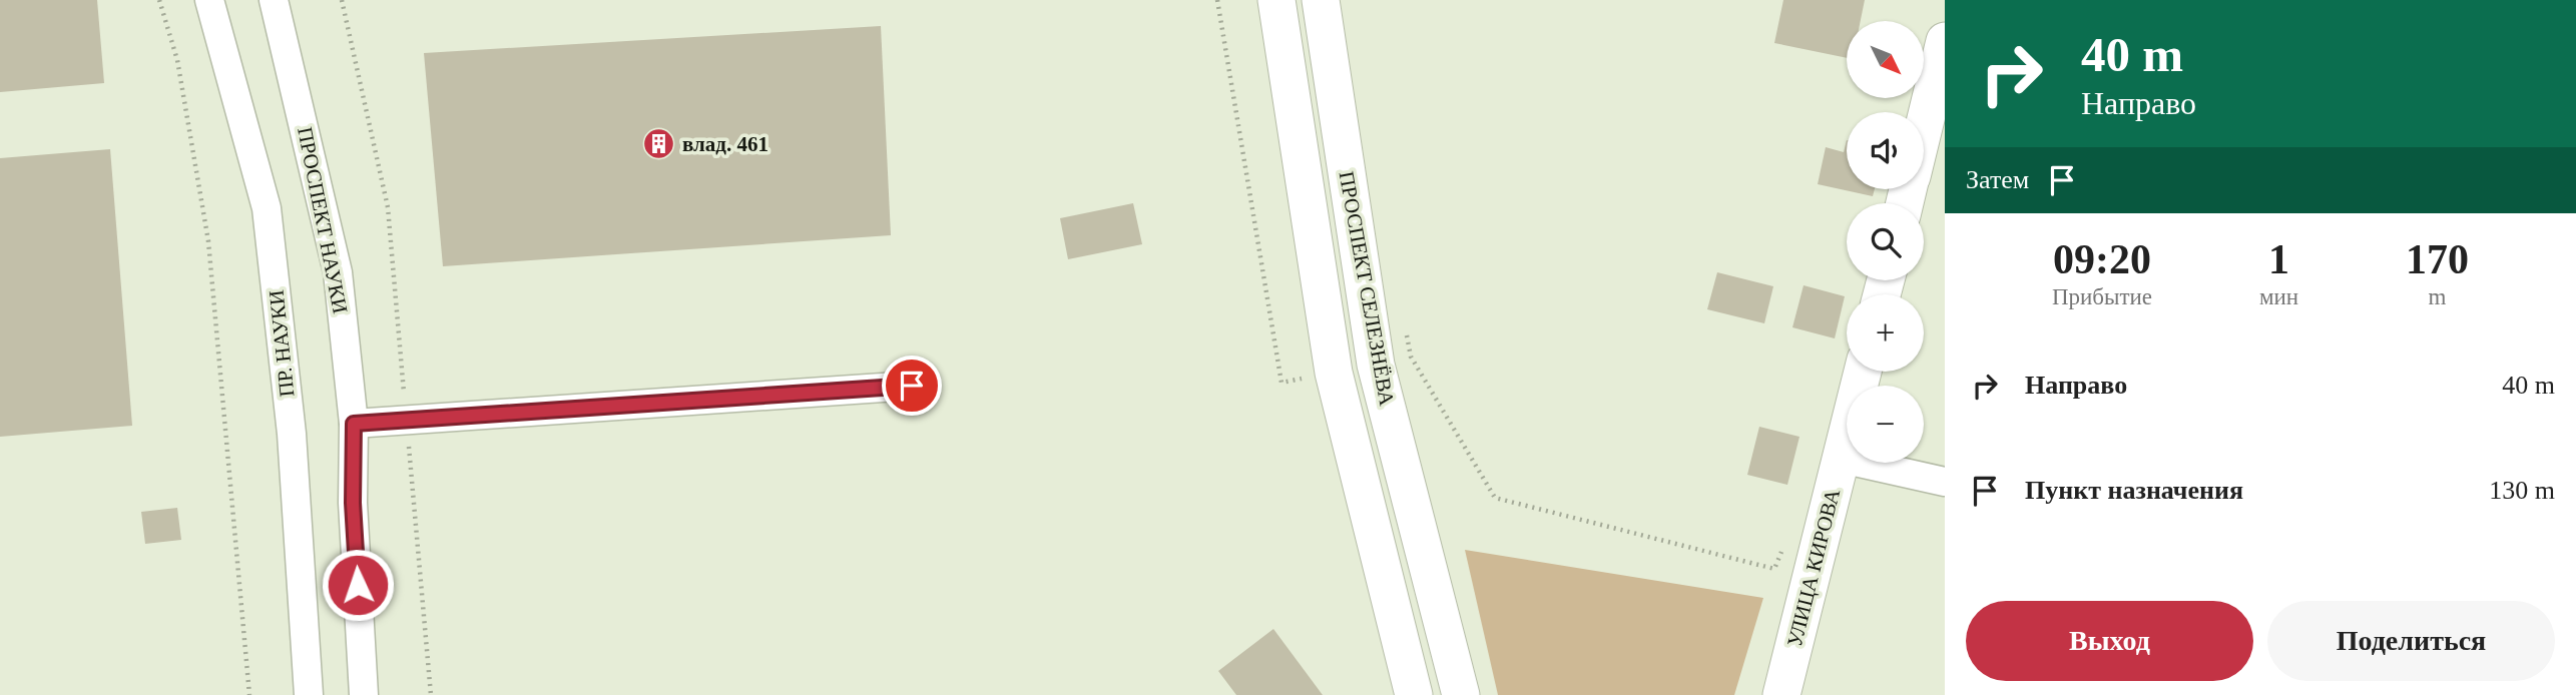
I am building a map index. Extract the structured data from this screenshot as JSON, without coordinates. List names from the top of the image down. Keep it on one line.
{"streets":{"main road":["ПРОСПЕКТ СЕЛЕЗНЁВА","УЛИЦА КИРОВА"],"street":["ПРОСПЕКТ НАУКИ","ПР. НАУКИ"]},"places":{"building":["влад. 461"]},"north":"bottom right","page":{"turn":["40 m","Направо"],"map_buttons":["+","−"],"then":"Затем","eta":["09:20","Прибытие","1","мин","170","m"],"list":[{"name":"Направо","value":"40 m"},{"name":"Пункт назначения","value":"130 m"}],"buttons":["Выход","Поделиться"]}}
